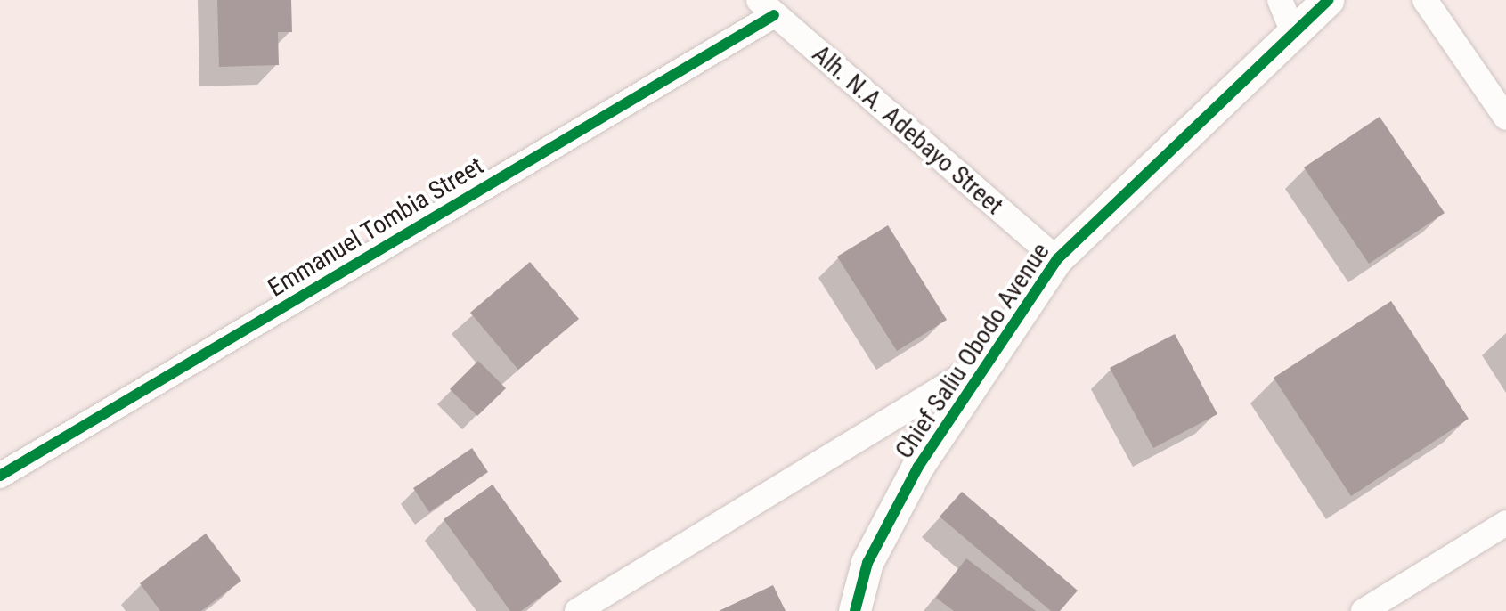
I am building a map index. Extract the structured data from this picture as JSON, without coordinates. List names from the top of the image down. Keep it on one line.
{"streets":{"street":["Alh. N.A. Adebayo Street","Emmanuel Tombia Street","Chief Saliu Obodo Avenue"]},"crossings":[["Alh. N.A. Adebayo Street","Emmanuel Tombia Street"],["Alh. N.A. Adebayo Street","Chief Saliu Obodo Avenue"]]}
